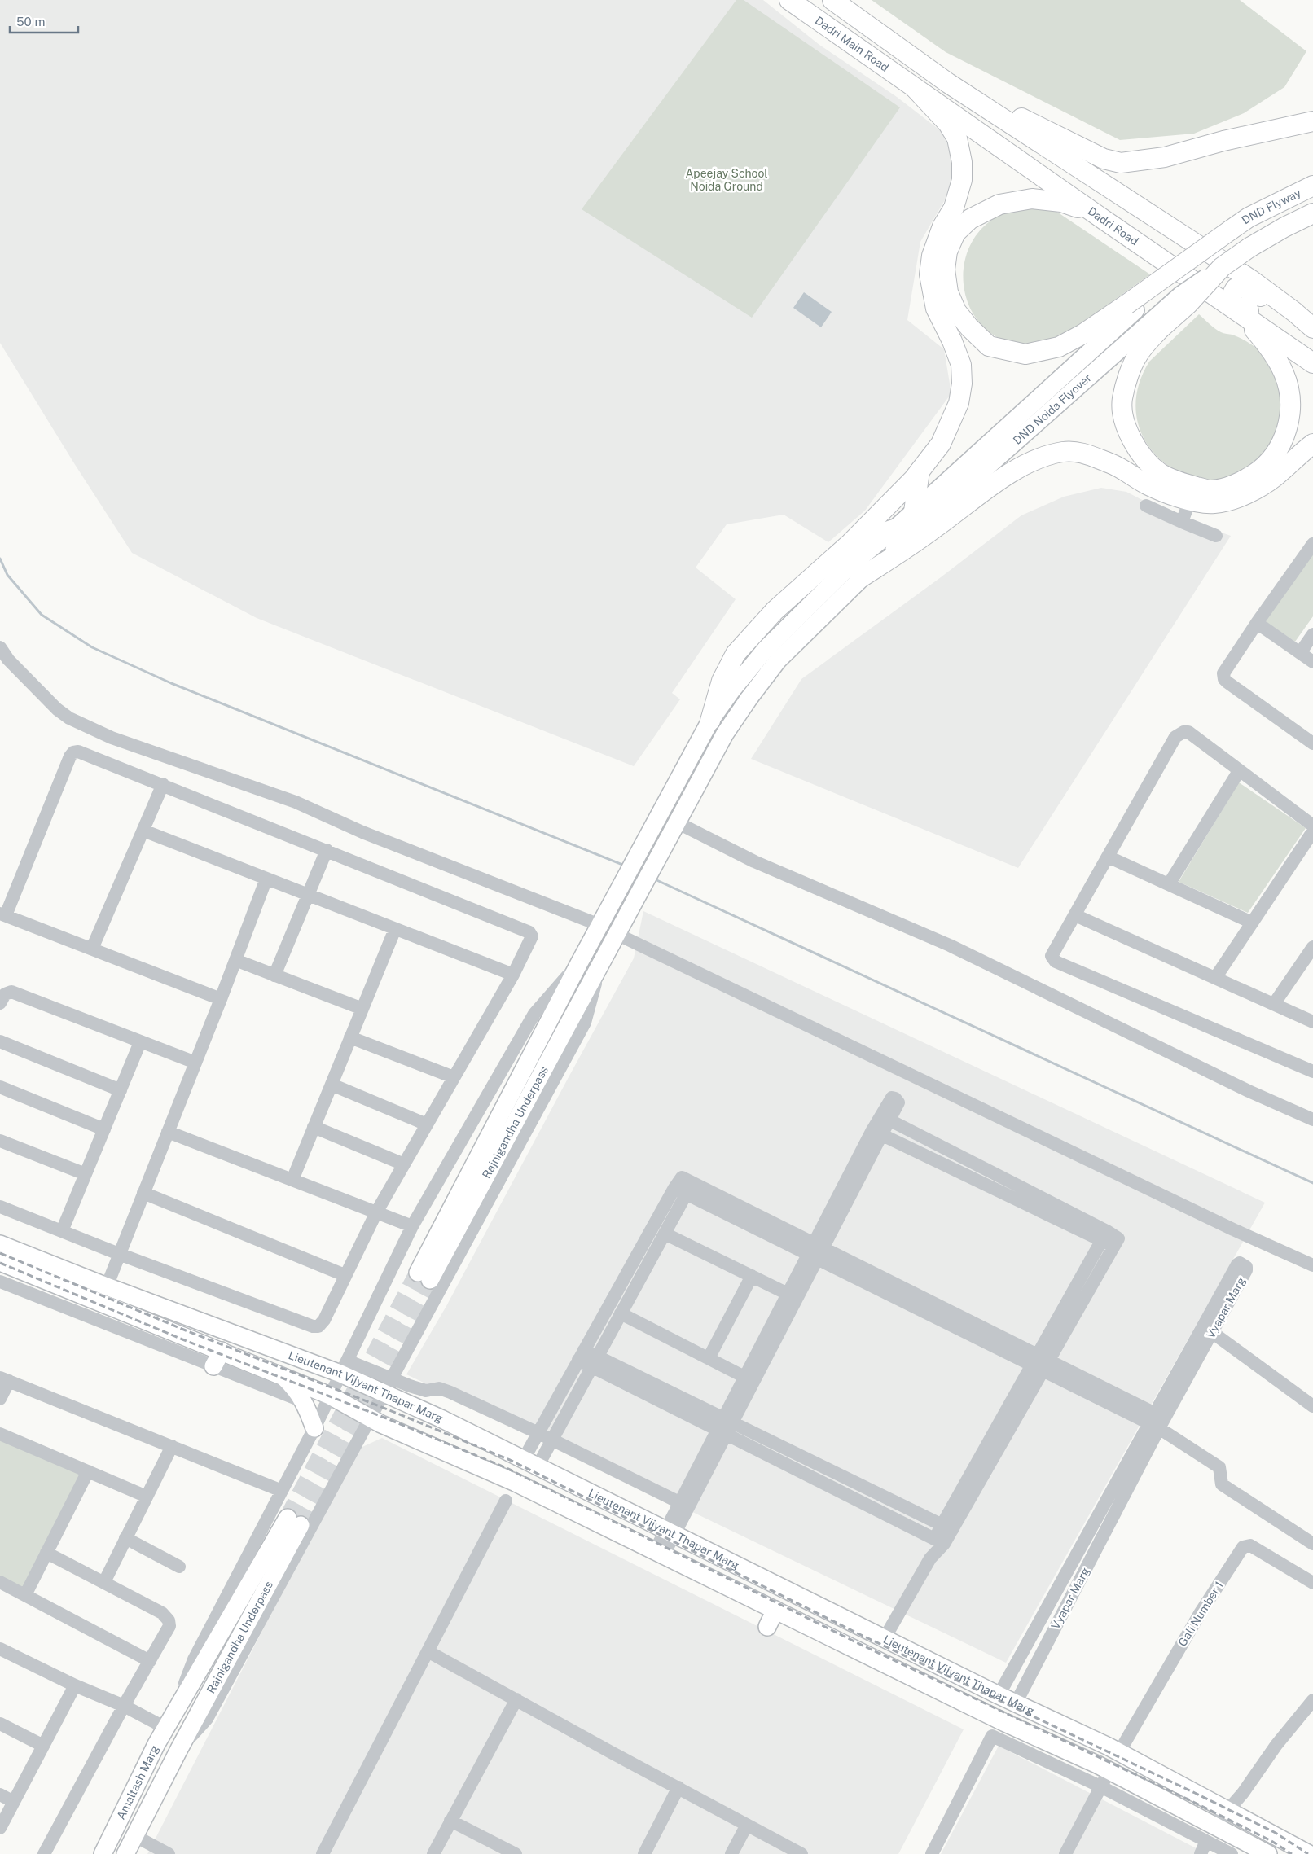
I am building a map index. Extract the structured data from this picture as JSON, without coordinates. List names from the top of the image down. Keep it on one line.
{"streets":{"highway":["Dadri Main Road","DND Flyway","Dadri Road"],"main road":["DND Noida Flyover","Rajnigandha Underpass","Lieutenant Vijyant Thapar Marg","Amaltash Marg"],"street":["Vyapar Marg","Gali Number 1"]},"crossings":[["Dadri Main Road","Dadri Road"],["DND Flyway","DND Noida Flyover"],["DND Noida Flyover","Rajnigandha Underpass"],["Rajnigandha Underpass","Amaltash Marg"],["Vyapar Marg","Lieutenant Vijyant Thapar Marg"],["Lieutenant Vijyant Thapar Marg","Gali Number 1"]],"parks":["Apeejay School Noida Ground"],"scale_bar":"50 m"}
